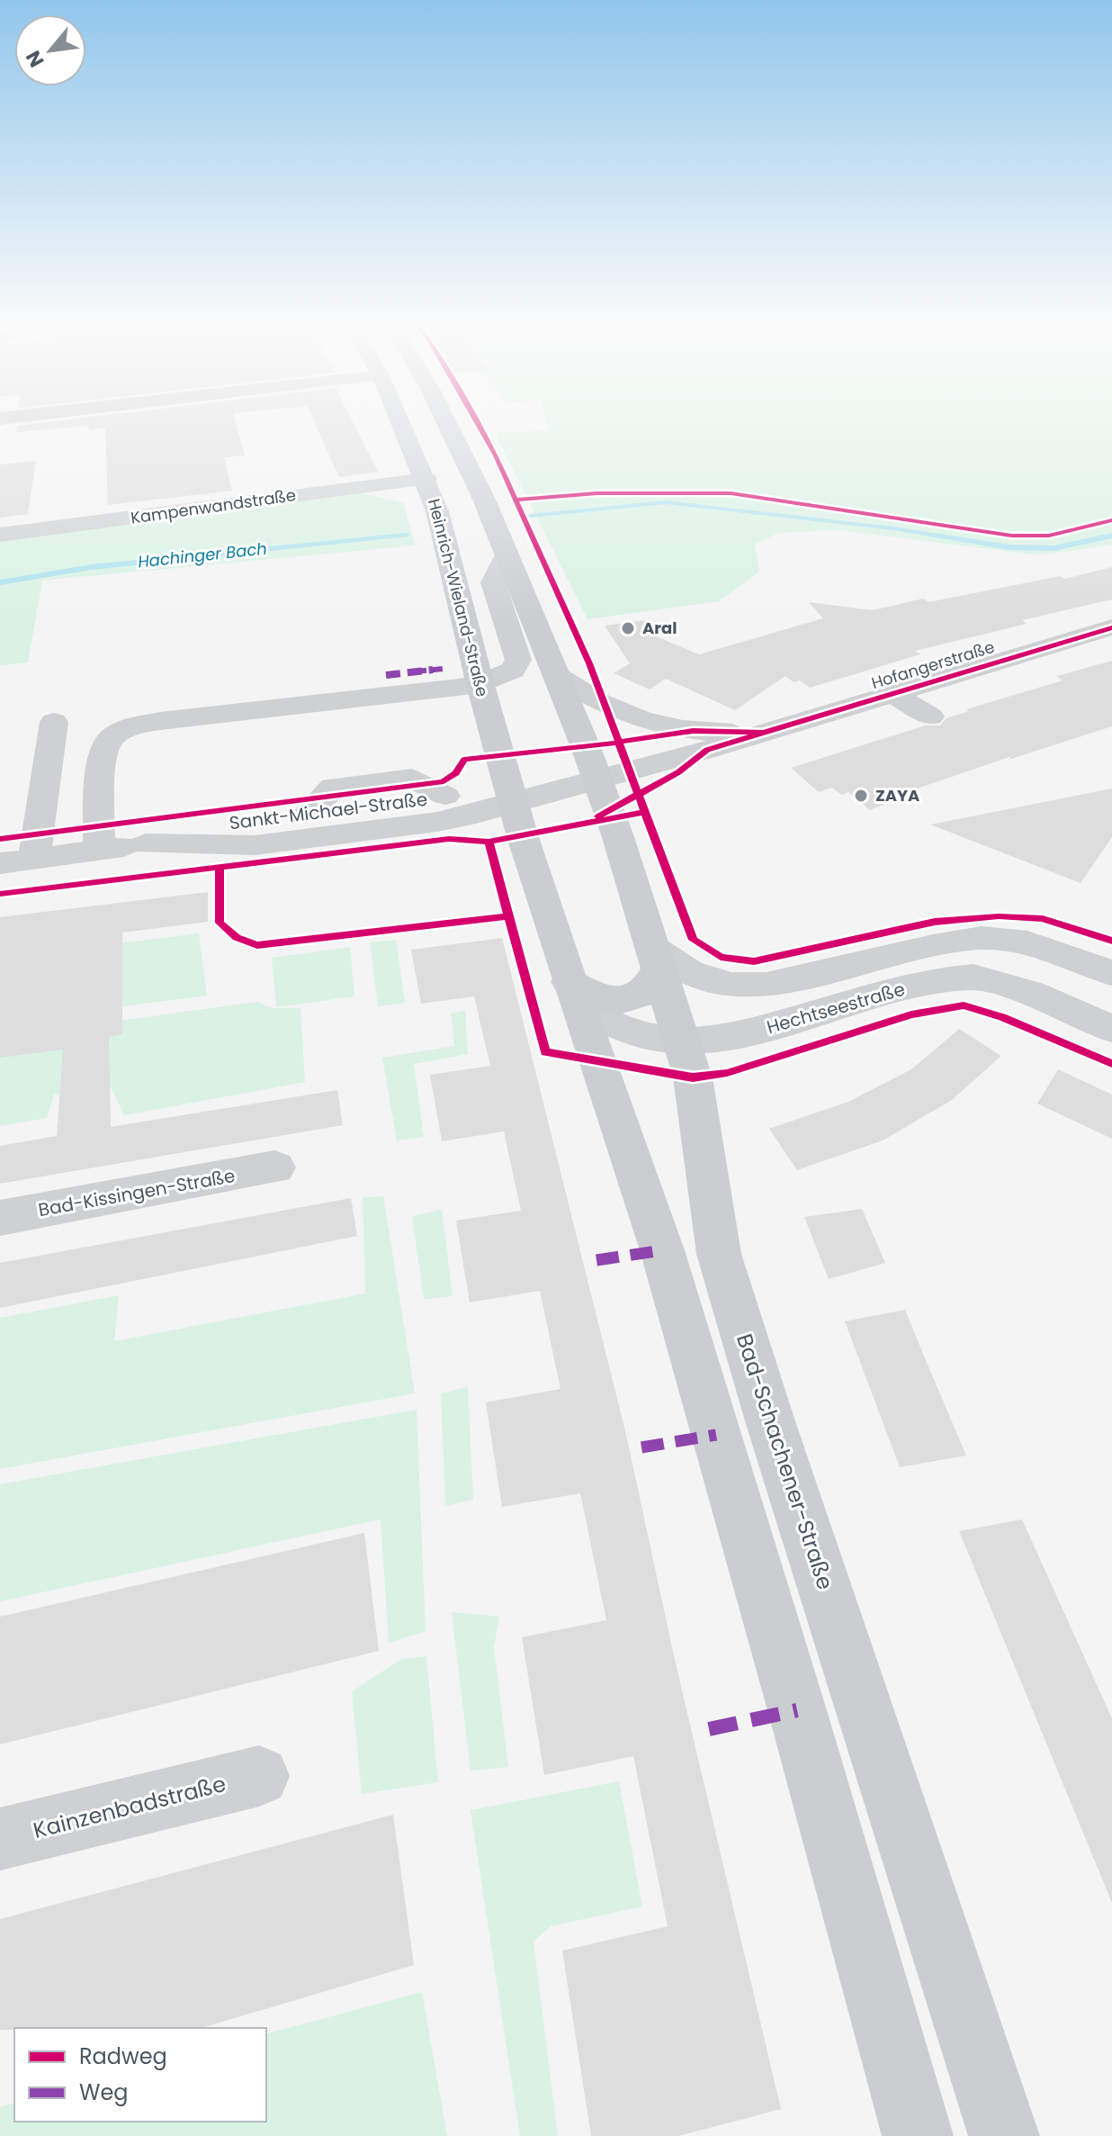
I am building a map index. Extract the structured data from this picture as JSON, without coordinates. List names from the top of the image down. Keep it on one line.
{"streets":{"main road":["Heinrich-Wieland-Straße","Bad-Schachener-Straße"],"street":["Kampenwandstraße","Hofangerstraße","Sankt-Michael-Straße","Hechtseestraße","Bad-Kissingen-Straße","Kainzenbadstraße"]},"crossings":[["Kampenwandstraße","Heinrich-Wieland-Straße"],["Heinrich-Wieland-Straße","Sankt-Michael-Straße"],["Hofangerstraße","Sankt-Michael-Straße"],["Hofangerstraße","Bad-Schachener-Straße"],["Sankt-Michael-Straße","Bad-Schachener-Straße"],["Hechtseestraße","Bad-Schachener-Straße"]],"water":["Hachinger Bach"],"places":["Aral","ZAYA"],"legend":["Radweg","Weg"],"north":"bottom left"}
